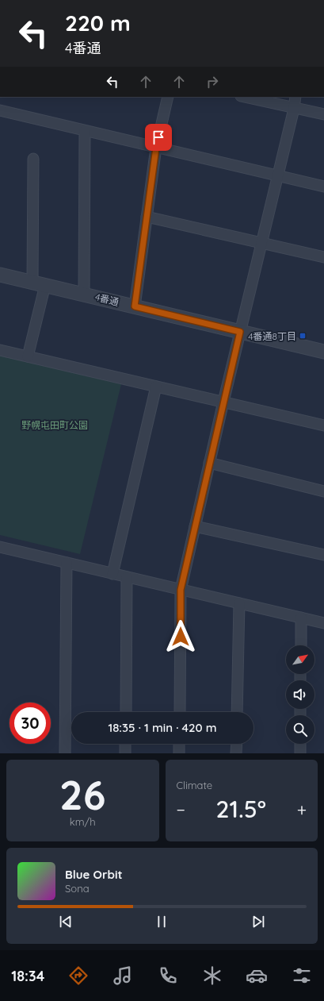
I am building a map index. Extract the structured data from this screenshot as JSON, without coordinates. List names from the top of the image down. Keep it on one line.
{"streets":{"street":["4番通"]},"parks":["野幌屯田町公園"],"places":{"transit":["4番通8丁目"]},"north":"top right","page":{"turn":["220 m","4番通"],"limit":"30","trip":"18:35 · 1 min · 420 m","tile":[["26","km/h"],"Climate"],"heat":["−","21.5°","+"],"song":["Blue Orbit","Sona"],"tabs":"18:34"}}
